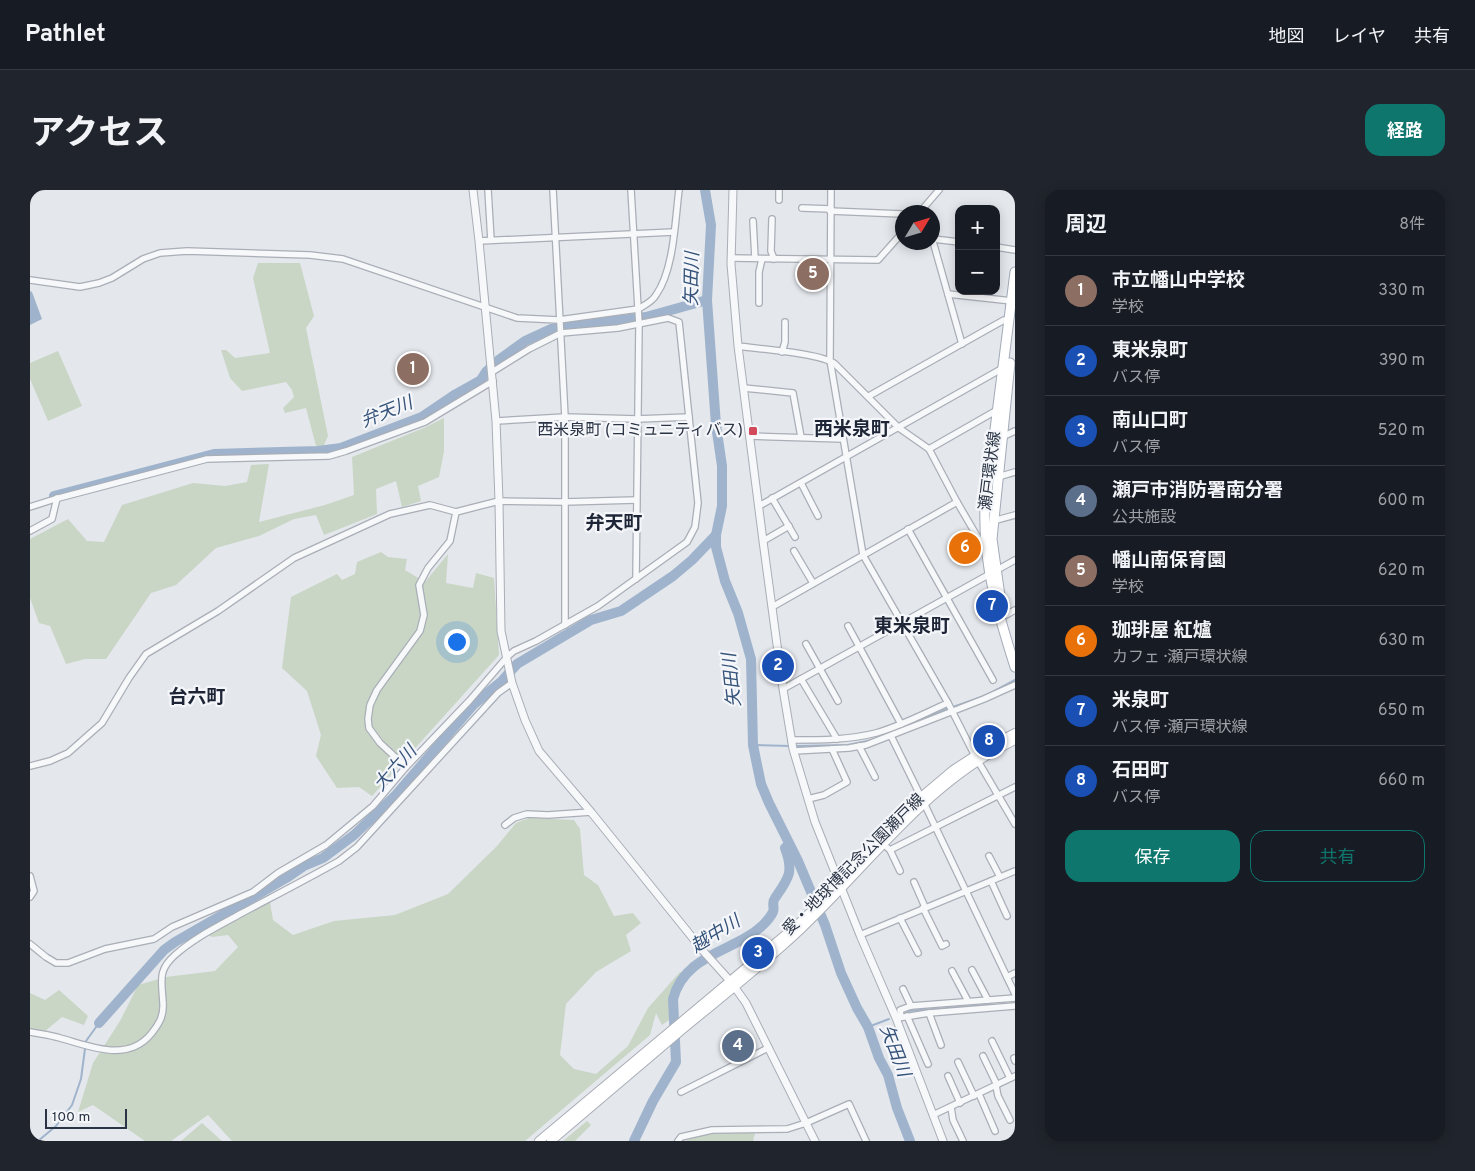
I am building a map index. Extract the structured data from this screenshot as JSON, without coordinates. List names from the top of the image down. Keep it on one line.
{"streets":{"main road":["瀬戸環状線","愛・地球博記念公園瀬戸線"]},"districts":["西米泉町","弁天町","東米泉町","台六町"],"water":["矢田川","弁天川","大六川","越中川"],"places":{"transit":["西米泉町 (コミュニティバス)"]},"scale_bar":"100 m","north":"top right","page":{"header":"Pathlet","nav":["地図","レイヤ","共有"],"title":"アクセス","buttons":["経路",["保存","共有"]],"heading":["周辺","8件"],"map_buttons":["+","−"],"list":[{"mark":"1","name":"市立幡山中学校","note":"学校","value":"330 m"},{"mark":"2","name":"東米泉町","note":"バス停","value":"390 m"},{"mark":"3","name":"南山口町","note":"バス停","value":"520 m"},{"mark":"4","name":"瀬戸市消防署南分署","note":"公共施設","value":"600 m"},{"mark":"5","name":"幡山南保育園","note":"学校","value":"620 m"},{"mark":"6","name":"珈琲屋 紅爐","note":"カフェ · 瀬戸環状線","value":"630 m"},{"mark":"7","name":"米泉町","note":"バス停 · 瀬戸環状線","value":"650 m"},{"mark":"8","name":"石田町","note":"バス停","value":"660 m"}],"pins":["5","1","6","7","2","8","3","4"],"scale":"100 m"}}
